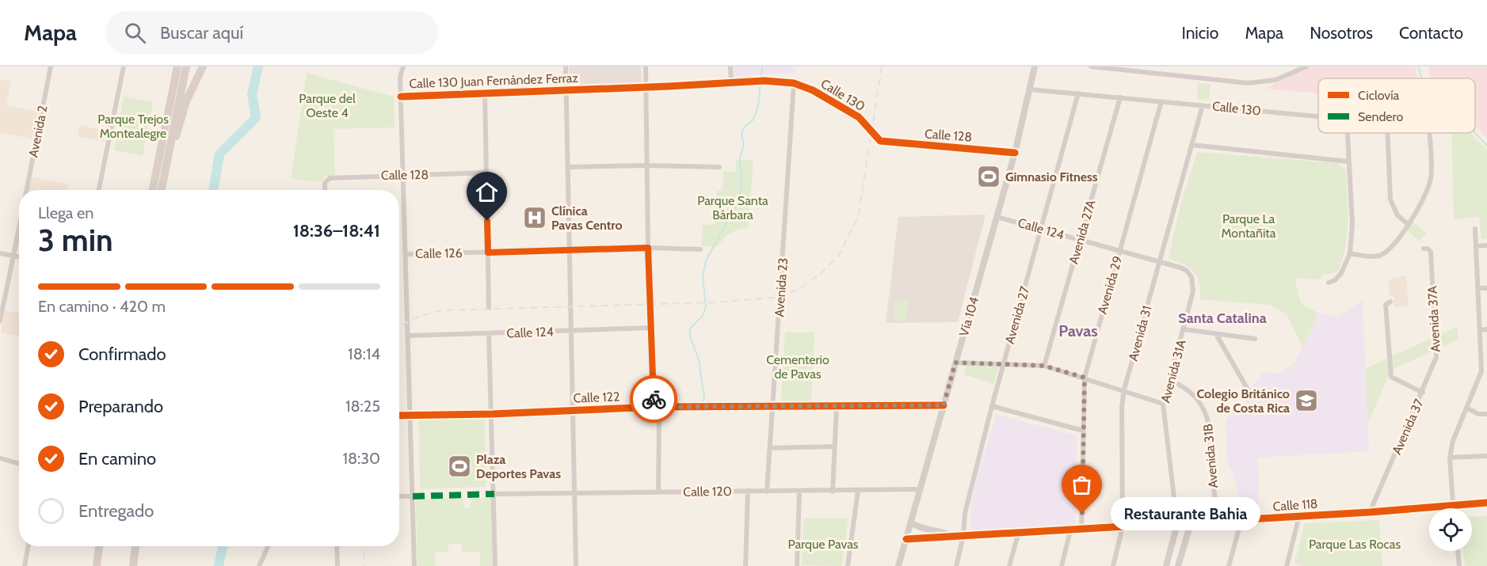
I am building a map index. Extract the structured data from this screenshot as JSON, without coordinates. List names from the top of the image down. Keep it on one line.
{"streets":{"main road":["Vía 104"],"street":["Calle 130 Juan Fernández Ferraz","Calle 130","Avenida 2","Calle 128","Calle 124","Avenida 27A","Calle 126","Avenida 29","Avenida 23","Avenida 27","Avenida 37A","Avenida 31","Avenida 31A","Calle 122","Avenida 37","Avenida 31B","Calle 120","Calle 118"]},"crossings":[["Calle 130 Juan Fernández Ferraz","Calle 130"],["Calle 130","Calle 128"],["Calle 130","Avenida 27A"],["Calle 130","Avenida 29"],["Calle 130","Avenida 23"],["Calle 130","Avenida 27"],["Calle 130","Vía 104"],["Calle 130","Avenida 31"],["Calle 128","Vía 104"],["Calle 124","Avenida 27A"],["Calle 124","Avenida 29"],["Calle 124","Avenida 27"],["Calle 124","Vía 104"],["Calle 124","Avenida 31"],["Calle 124","Avenida 31A"],["Avenida 29","Calle 118"],["Avenida 23","Calle 122"],["Avenida 23","Calle 120"],["Avenida 27","Calle 118"],["Vía 104","Calle 122"],["Vía 104","Calle 120"],["Vía 104","Calle 118"],["Avenida 37A","Avenida 37"],["Avenida 31","Calle 118"],["Avenida 31A","Avenida 31B"],["Avenida 31A","Calle 118"],["Avenida 37","Calle 118"],["Avenida 31B","Calle 118"]],"districts":["Santa Catalina","Pavas"],"parks":["Parque del Oeste 4","Parque Trejos Montealegre","Parque Santa Bárbara","Parque La Montañita","Cementerio de Pavas","Parque Pavas","Parque Las Rocas"],"places":{"sports":["Gimnasio Fitness","Plaza Deportes Pavas"],"hospital":["Clínica Pavas Centro"],"school or university":["Colegio Británico de Costa Rica"],"other":["Restaurante Bahia"]},"legend":["Ciclovía","Sendero"],"page":{"header":"Mapa","search":"Buscar aquí","nav":["Inicio","Mapa","Nosotros","Contacto"],"heading":["3 min","Llega en","18:36–18:41"],"bar":"En camino · 420 m","list":[["Confirmado","18:14"],["Preparando","18:25"],["En camino","18:30"],"Entregado"],"bubble":"Restaurante Bahia"}}
